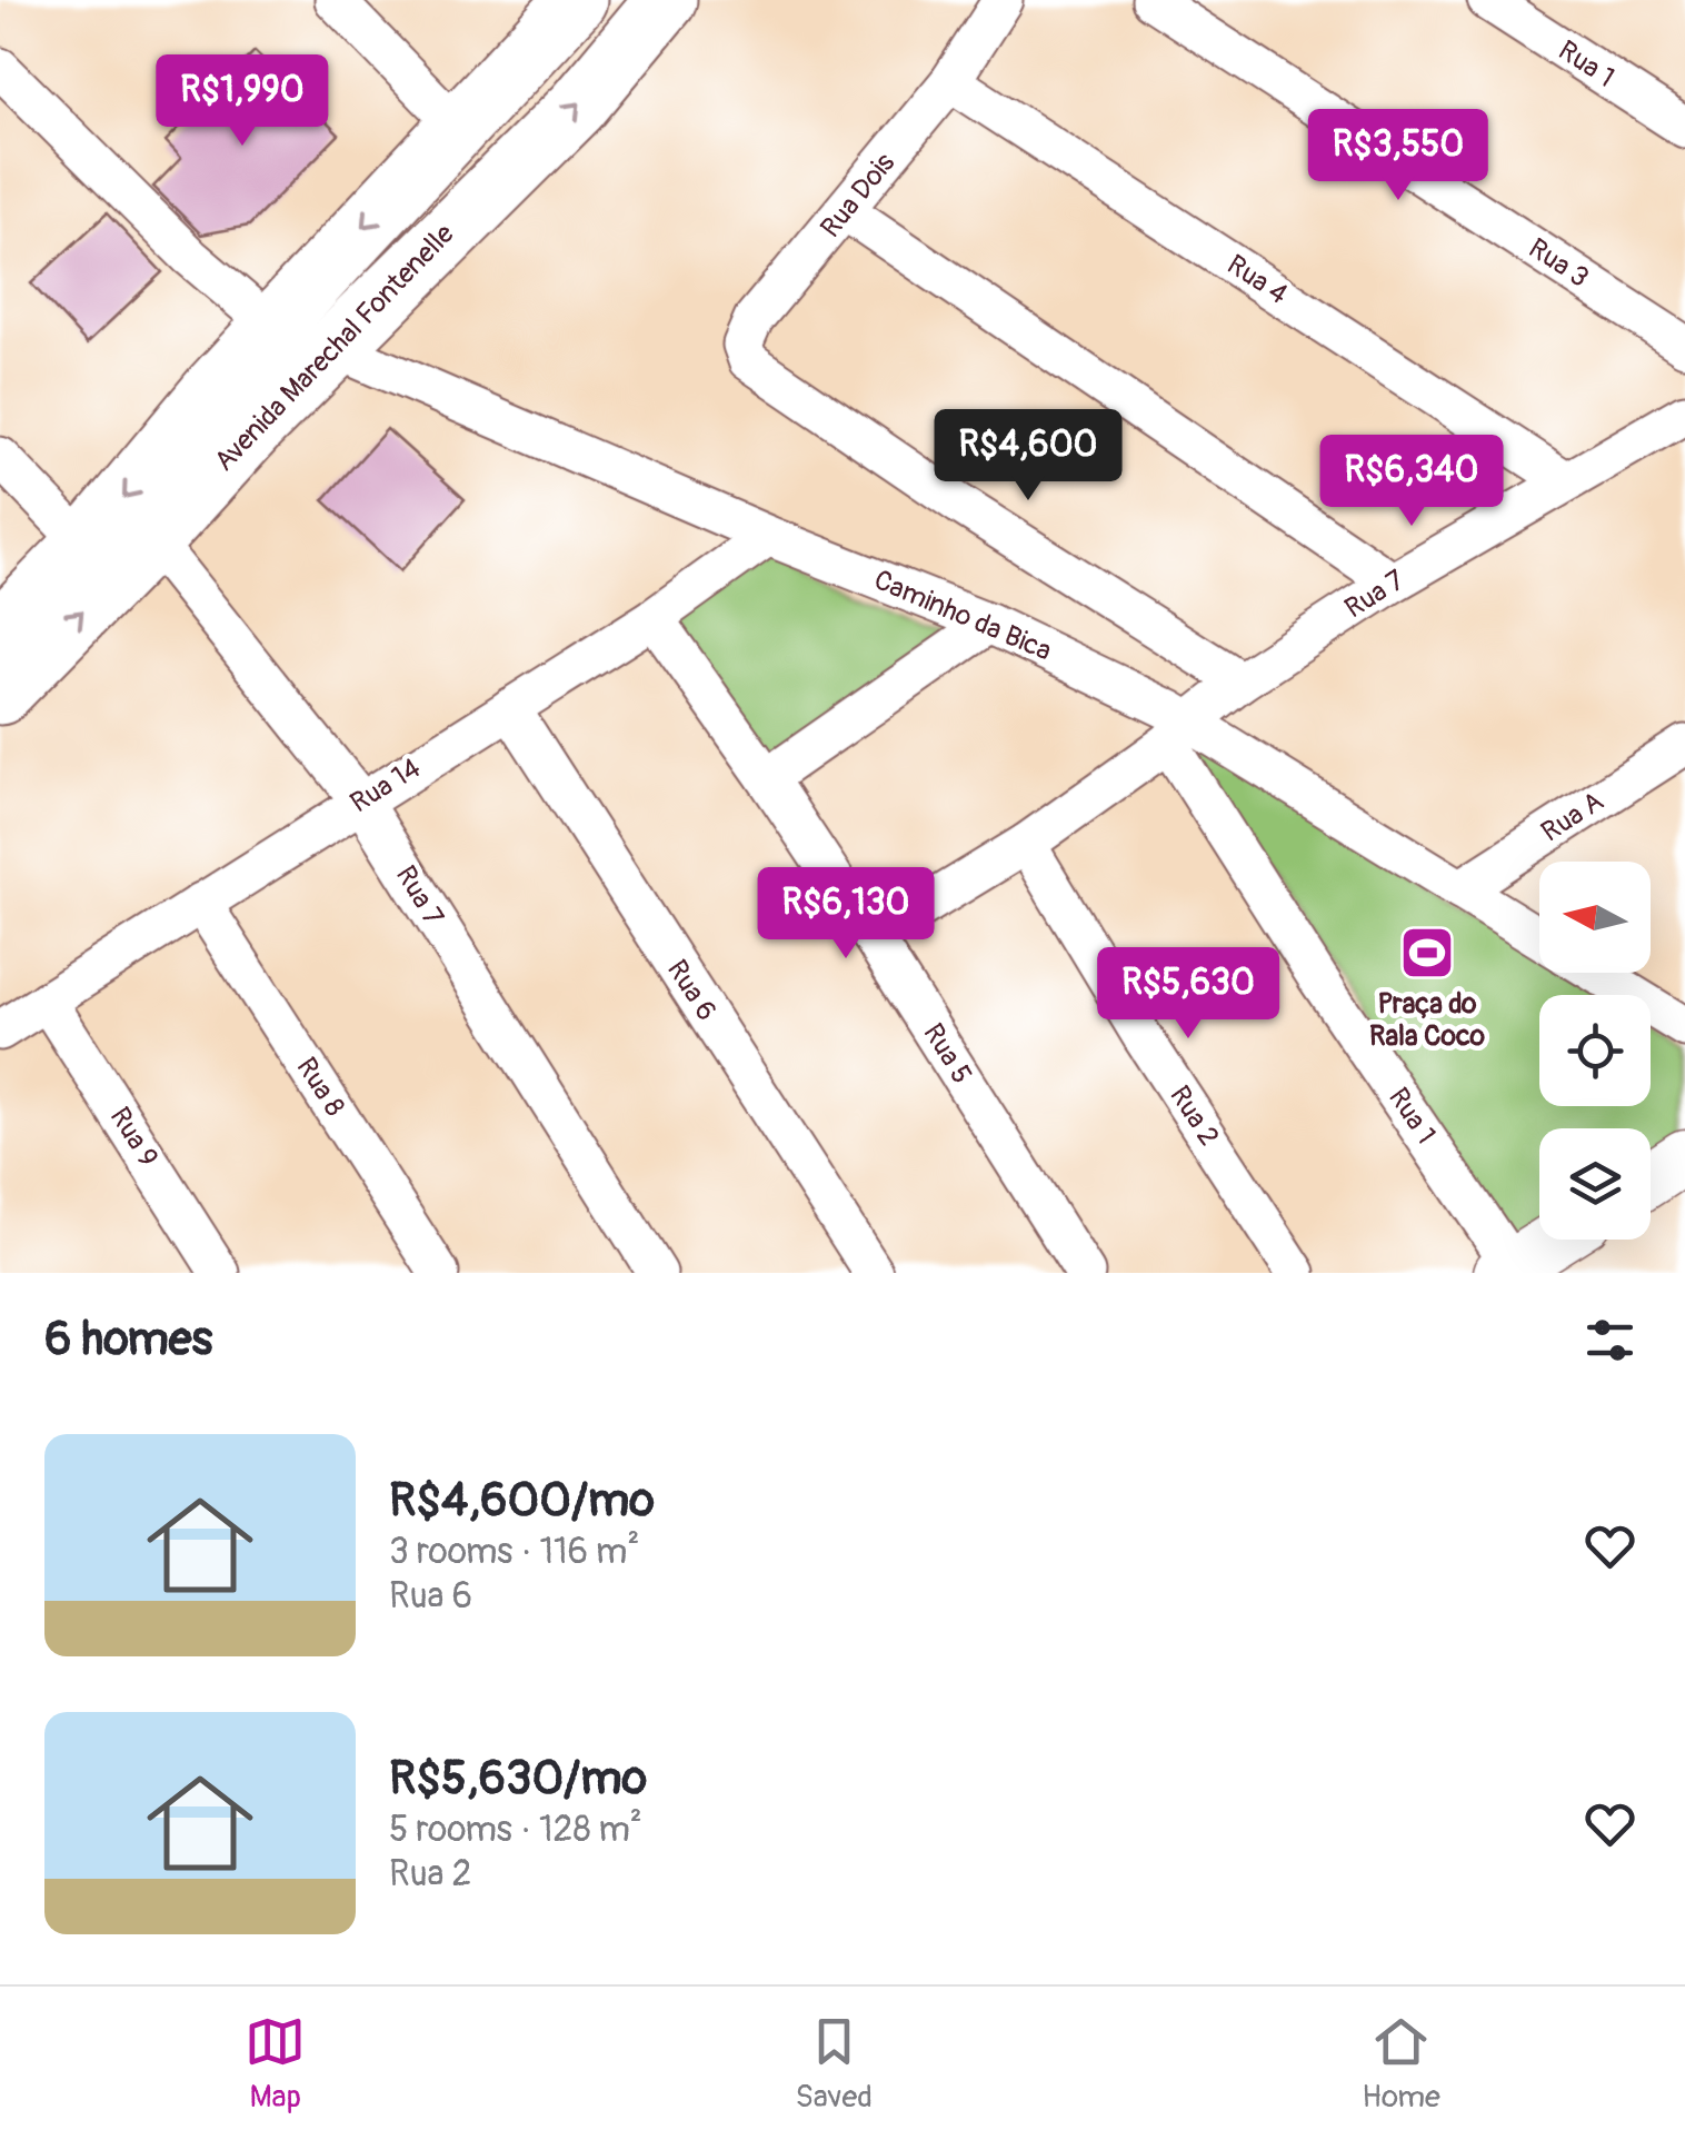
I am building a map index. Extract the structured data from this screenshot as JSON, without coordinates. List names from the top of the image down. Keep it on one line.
{"streets":{"main road":["Avenida Marechal Fontenelle"],"street":["Rua 1","Rua Dois","Rua 3","Rua 4","Rua 7","Caminho da Bica","Rua 14","Rua A","Rua 6","Rua 5","Rua 8","Rua 2","Rua 9"]},"crossings":[["Rua 1","Rua 7"],["Rua 1","Caminho da Bica"],["Rua Dois","Rua 4"],["Rua Dois","Rua 7"],["Rua 4","Rua 7"],["Avenida Marechal Fontenelle","Rua 7"],["Avenida Marechal Fontenelle","Caminho da Bica"],["Rua 7","Caminho da Bica"],["Rua 7","Rua 14"],["Caminho da Bica","Rua 14"],["Caminho da Bica","Rua A"],["Rua 14","Rua 6"],["Rua 14","Rua 5"],["Rua 14","Rua 8"],["Rua 14","Rua 9"]],"places":{"sports":["Praça do Rala Coco"]},"north":"left","page":{"price":["R$1,990","R$3,550","R$4,600","R$6,340","R$6,130","R$5,630"],"heading":"6 homes","list":[{"name":"R$4,600/mo","note":"3 rooms · 116 m² · Rua 6"},{"name":"R$5,630/mo","note":"5 rooms · 128 m² · Rua 2"}],"tabs":["Map","Saved","Home"]}}
